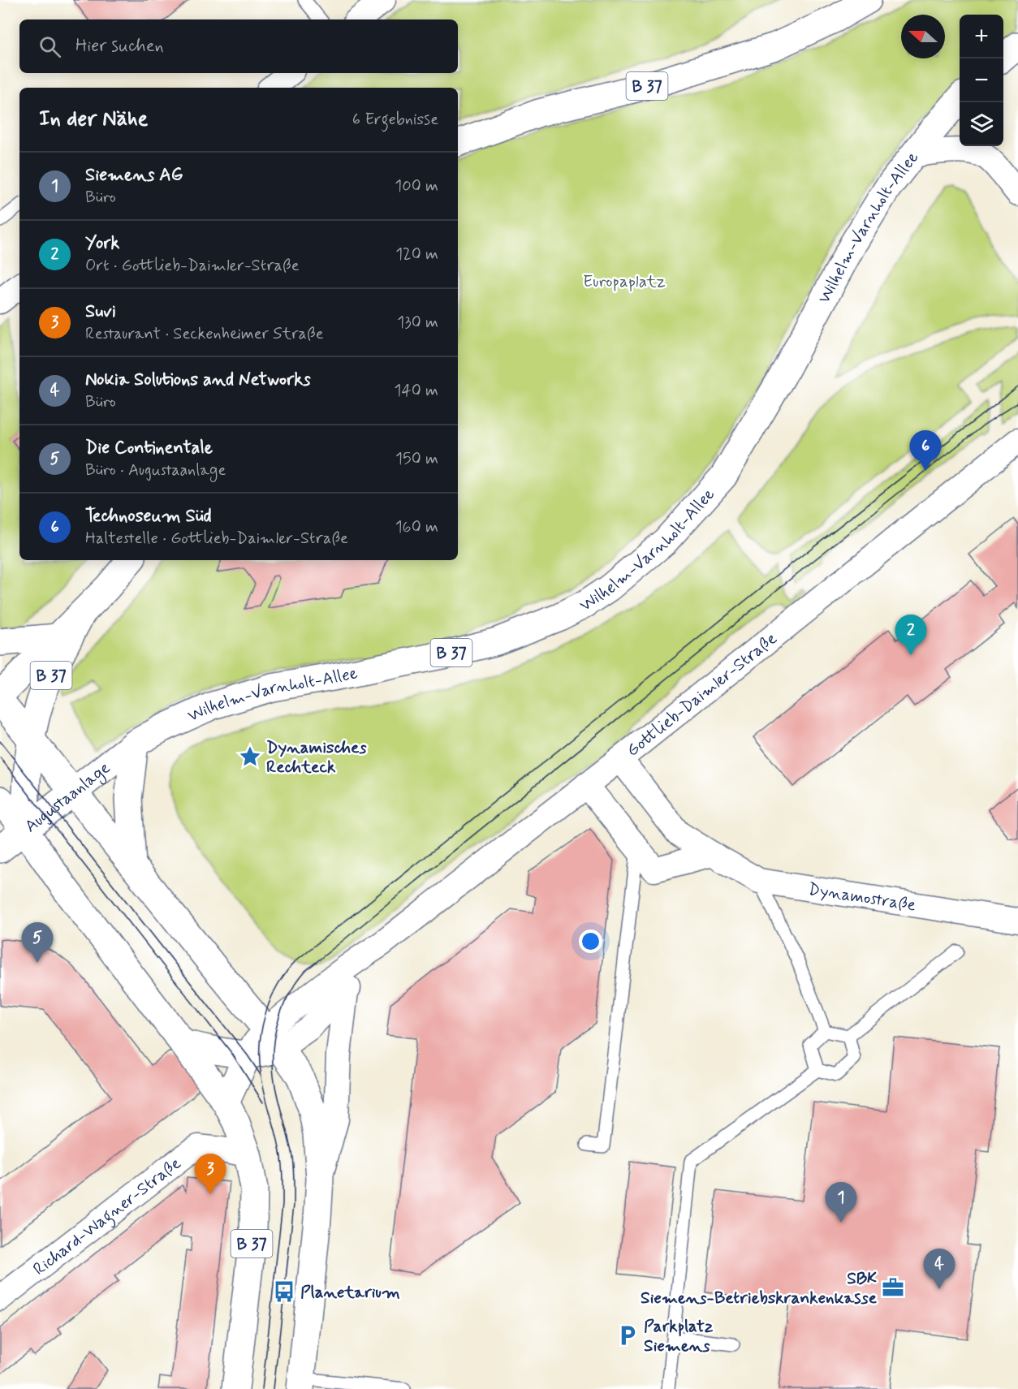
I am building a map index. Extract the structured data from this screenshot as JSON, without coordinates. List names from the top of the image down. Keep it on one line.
{"streets":{"main road":["B 37","Wilhelm-Varnholt-Allee","Augustaanlage"],"street":["Gottlieb-Daimler-Straße","Dynamostraße","Richard-Wagner-Straße"]},"crossings":[["B 37","Augustaanlage"],["B 37","Richard-Wagner-Straße"],["Wilhelm-Varnholt-Allee","Augustaanlage"],["Gottlieb-Daimler-Straße","Dynamostraße"]],"parks":["Europaplatz"],"places":{"place":["Dynamisches Rechteck"],"office":["SBK Siemens-Betriebskrankenkasse"],"bus stop":["Planetarium"],"parking":["Parkplatz Siemens"]},"north":"left","page":{"map_buttons":["+","−"],"search":"Hier suchen","heading":["In der Nähe","6 Ergebnisse"],"list":[{"mark":"1","name":"Siemens AG","note":"Büro","value":"100 m"},{"mark":"2","name":"York","note":"Ort · Gottlieb-Daimler-Straße","value":"120 m"},{"mark":"3","name":"Suvi","note":"Restaurant · Seckenheimer Straße","value":"130 m"},{"mark":"4","name":"Nokia Solutions and Networks","note":"Büro","value":"140 m"},{"mark":"5","name":"Die Continentale","note":"Büro · Augustaanlage","value":"150 m"},{"mark":"6","name":"Technoseum Süd","note":"Haltestelle · Gottlieb-Daimler-Straße","value":"160 m"}],"pins":["6","2","5","3","1","4"]}}
